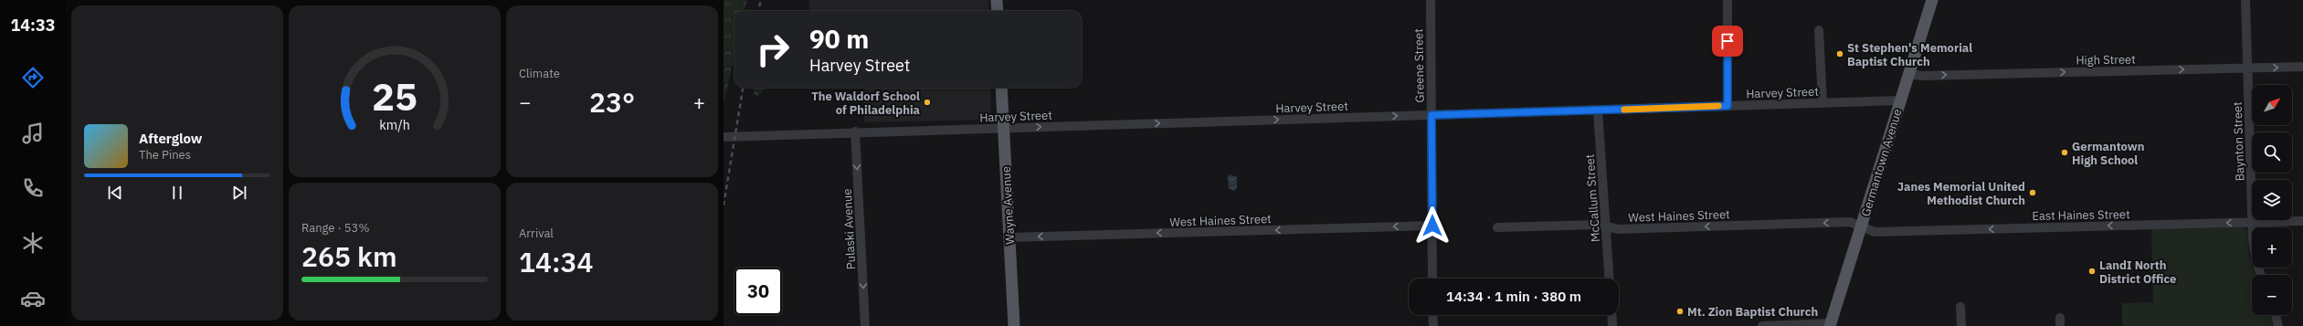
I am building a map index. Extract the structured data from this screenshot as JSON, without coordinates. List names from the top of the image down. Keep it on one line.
{"streets":{"main road":["Germantown Avenue","Wayne Avenue"],"street":["High Street","Greene Street","Harvey Street","Baynton Street","McCallum Street","East Haines Street","West Haines Street","Pulaski Avenue"]},"crossings":[["High Street","Baynton Street"],["High Street","Germantown Avenue"],["Greene Street","Harvey Street"],["Greene Street","West Haines Street"],["Harvey Street","Germantown Avenue"],["Harvey Street","McCallum Street"],["Harvey Street","Wayne Avenue"],["Harvey Street","Pulaski Avenue"],["Baynton Street","East Haines Street"],["Germantown Avenue","East Haines Street"],["Germantown Avenue","West Haines Street"],["McCallum Street","West Haines Street"],["Wayne Avenue","West Haines Street"],["East Haines Street","West Haines Street"]],"one_way":["High Street","Harvey Street","East Haines Street","West Haines Street","Pulaski Avenue"],"places":["St Stephen's Memorial Baptist Church","The Waldorf School of Philadelphia","Germantown High School","Janes Memorial United Methodist Church","LandI North District Office","Mt. Zion Baptist Church"],"north":"top right","page":{"tabs":"14:33","tile":["Climate",["Range · 53%","265 km"],["Arrival","14:34"]],"turn":["90 m","Harvey Street"],"map_buttons":["+","−"],"heat":["−","23°","+"],"song":["Afterglow","The Pines"],"limit":"30","trip":"14:34 · 1 min · 380 m","gauge":["25","km/h"]}}
